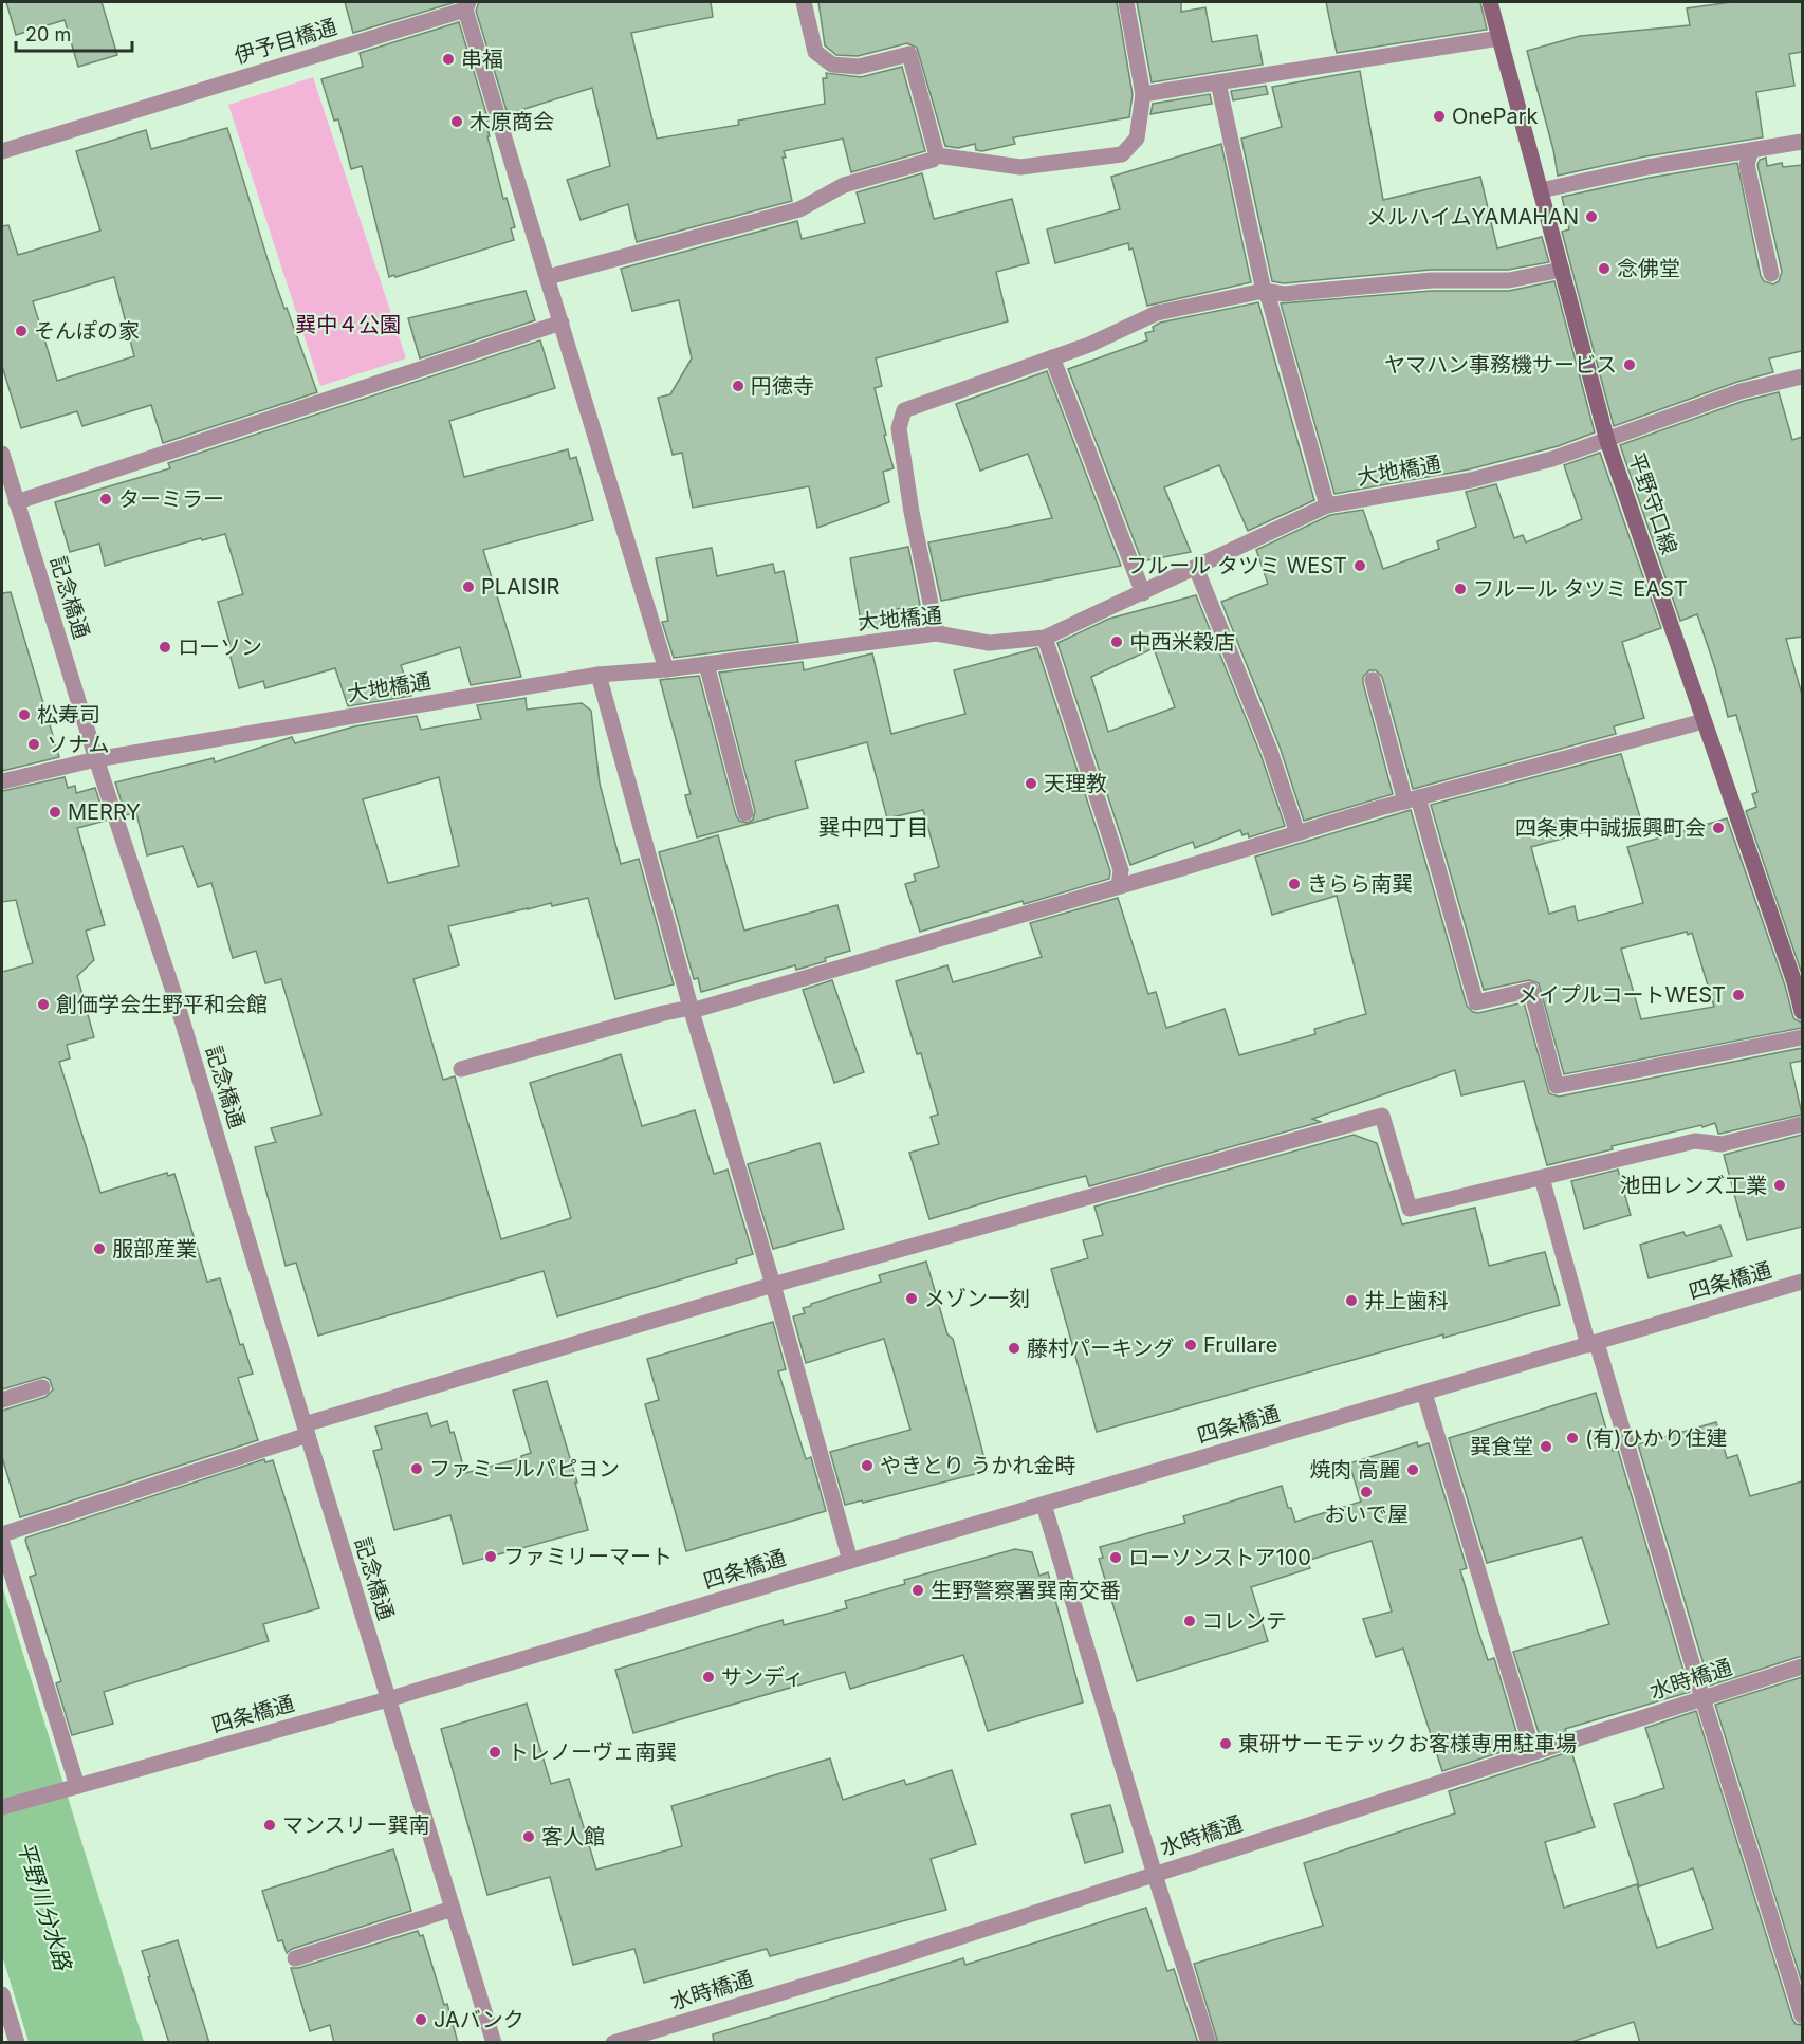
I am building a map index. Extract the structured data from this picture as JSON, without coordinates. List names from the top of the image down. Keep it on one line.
{"streets":{"main road":["平野守口線"],"street":["伊予目橋通","大地橋通","記念橋通","四条橋通","水時橋通"]},"crossings":[["大地橋通","平野守口線"],["大地橋通","記念橋通"],["記念橋通","四条橋通"]],"districts":["巽中四丁目"],"water":["平野川分水路"],"parks":["巽中４公園"],"places":["串福","OnePark","木原商会","メルハイムYAMAHAN","念佛堂","そんぽの家","ヤマハン事務機サービス","円徳寺","ターミラー","フルール タツミ WEST","PLAISIR","フルール タツミ EAST","中西米穀店","ローソン","松寿司","ソナム","天理教","MERRY","四条東中誠振興町会","きらら南巽","メイプルコートWEST","創価学会生野平和会館","池田レンズ工業","服部産業","メゾン一刻","井上歯科","Frullare","藤村パーキング","(有)ひかり住建","巽食堂","やきとり うかれ金時","ファミールパピヨン","焼肉 高麗","おいで屋","ファミリーマート","ローソンストア100","生野警察署巽南交番","コレンテ","サンディ","東研サーモテックお客様専用駐車場","トレノーヴェ南巽","マンスリー巽南","客人館","JAバンク"],"scale_bar":"20 m"}
